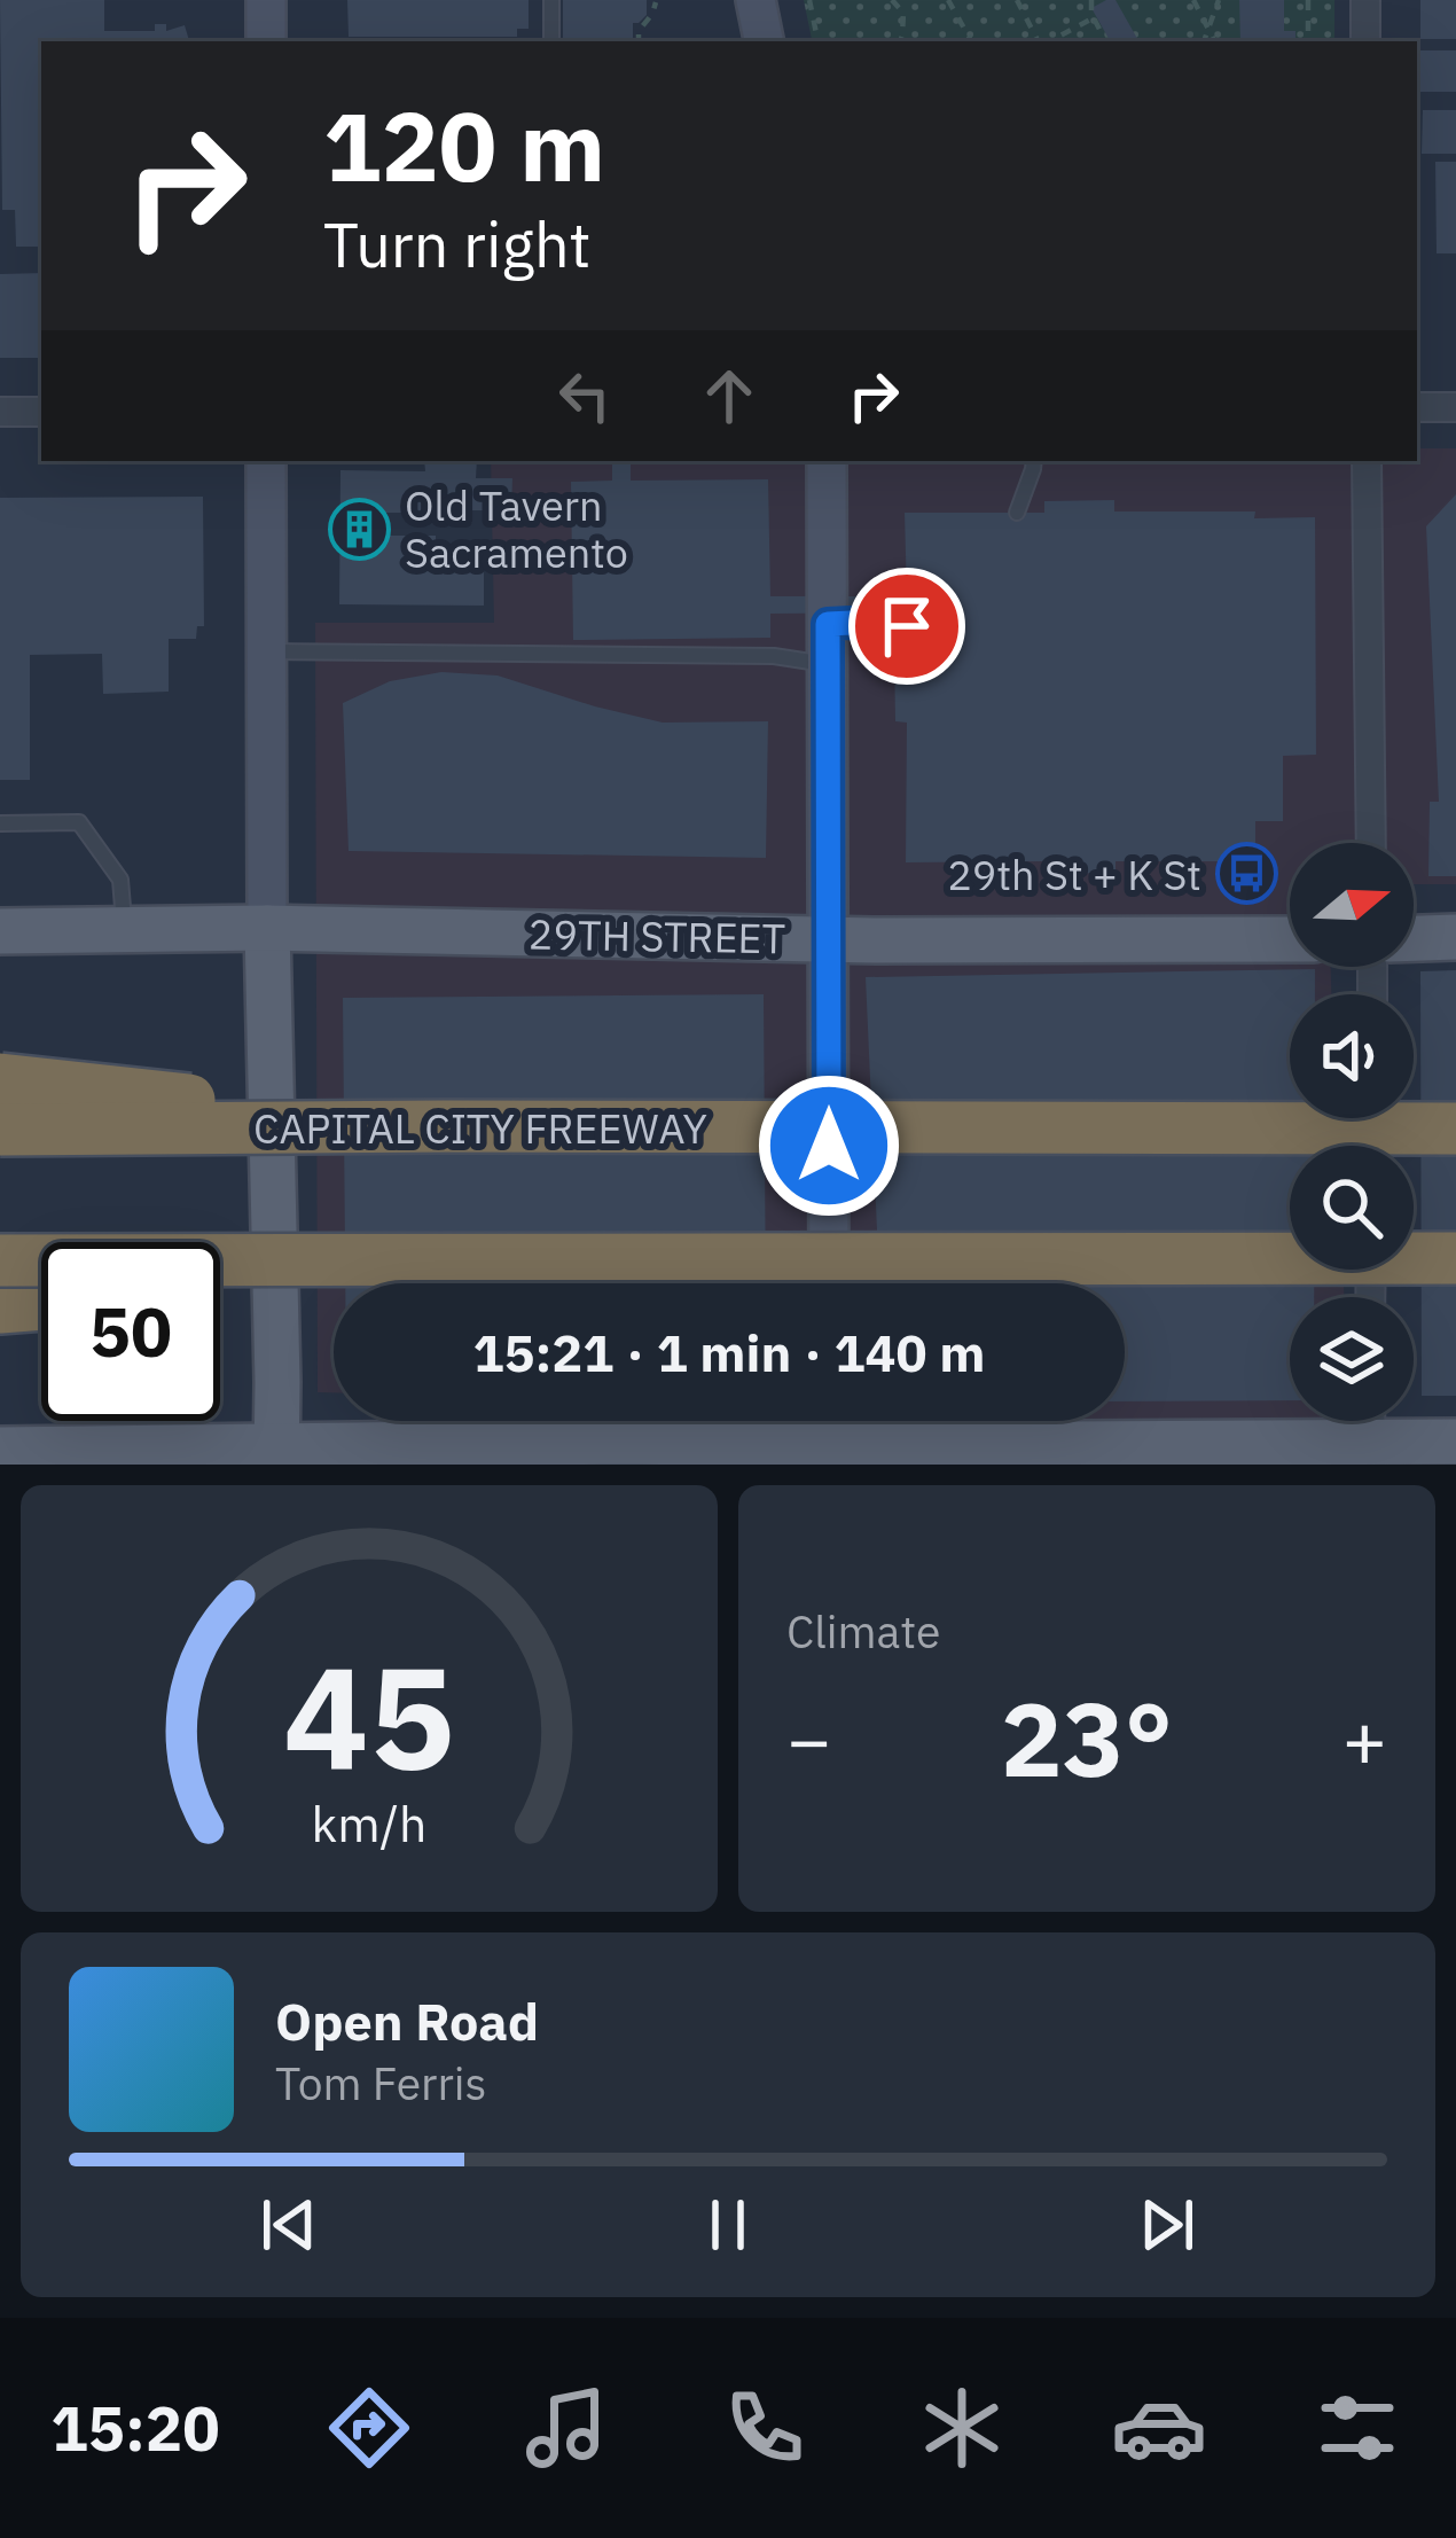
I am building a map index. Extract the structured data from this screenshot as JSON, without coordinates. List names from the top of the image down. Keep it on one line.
{"streets":{"highway":["CAPITAL CITY FREEWAY"],"main road":["29TH STREET"]},"places":{"building":["Old Tavern Sacramento"],"bus stop":["29th St + K St"]},"north":"right","page":{"turn":["120 m","Turn right"],"limit":"50","trip":"15:21 · 1 min · 140 m","tile":"Climate","heat":["−","23°","+"],"song":["Open Road","Tom Ferris"],"tabs":"15:20","gauge":["45","km/h"]}}
